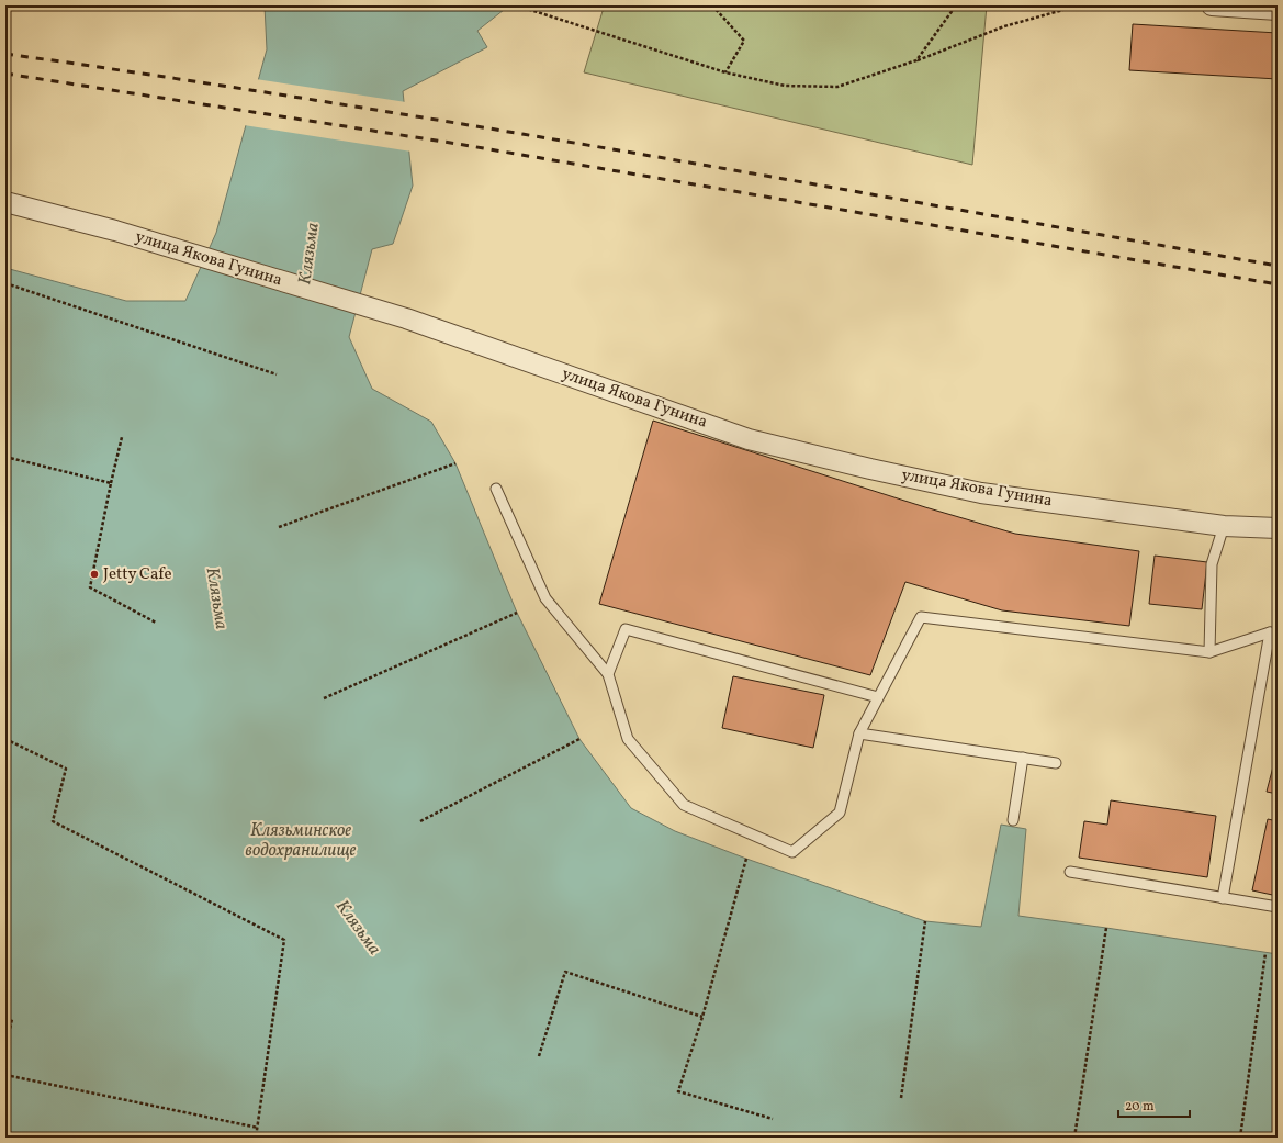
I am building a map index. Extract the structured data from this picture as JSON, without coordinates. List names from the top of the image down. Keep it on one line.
{"streets":{"street":["улица Якова Гунина"]},"water":["Клязьма","Клязьминское водохранилище"],"places":["Jetty Cafe"],"scale_bar":"20 m"}
